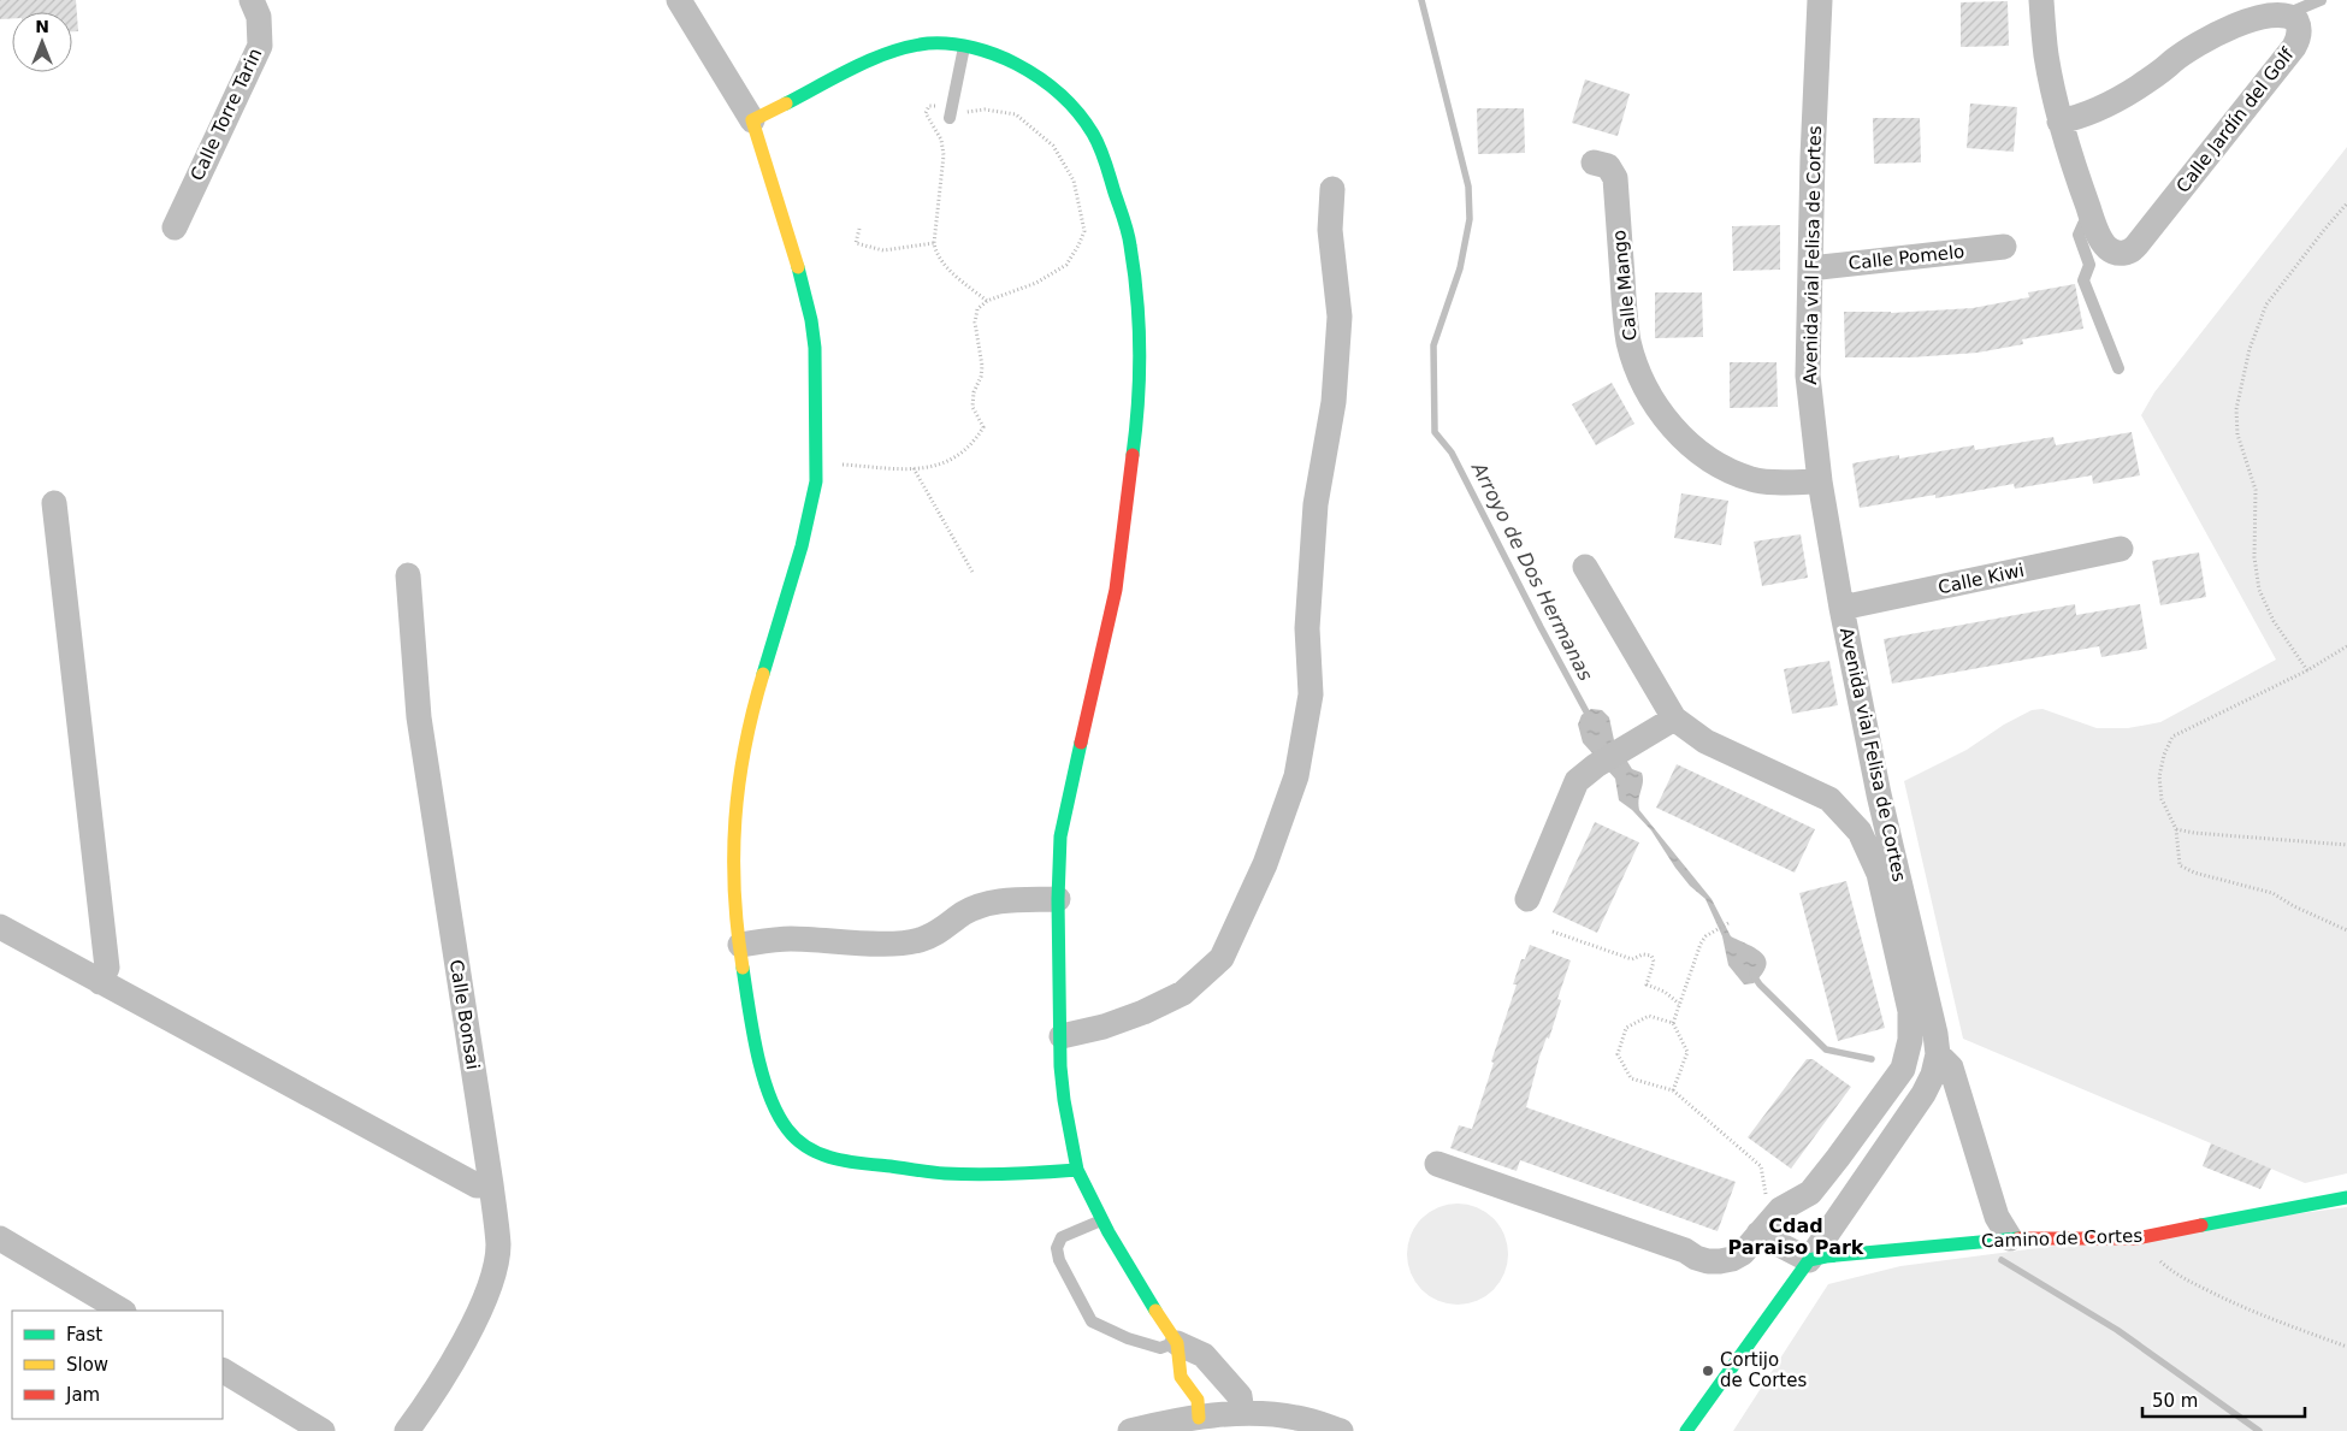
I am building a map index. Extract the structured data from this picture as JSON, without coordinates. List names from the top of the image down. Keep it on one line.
{"streets":{"street":["Calle Torre Tarin","Calle Jardín del Golf","Avenida vial Felisa de Cortes","Calle Pomelo","Calle Mango","Calle Kiwi","Calle Bonsai","Camino de Cortes"]},"crossings":[["Avenida vial Felisa de Cortes","Calle Pomelo"],["Avenida vial Felisa de Cortes","Calle Mango"],["Avenida vial Felisa de Cortes","Calle Kiwi"],["Avenida vial Felisa de Cortes","Camino de Cortes"]],"districts":["Cdad Paraiso Park"],"water":["Arroyo de Dos Hermanas"],"places":["Cortijo de Cortes"],"legend":["Fast","Slow","Jam"],"scale_bar":"50 m","north":"top"}
